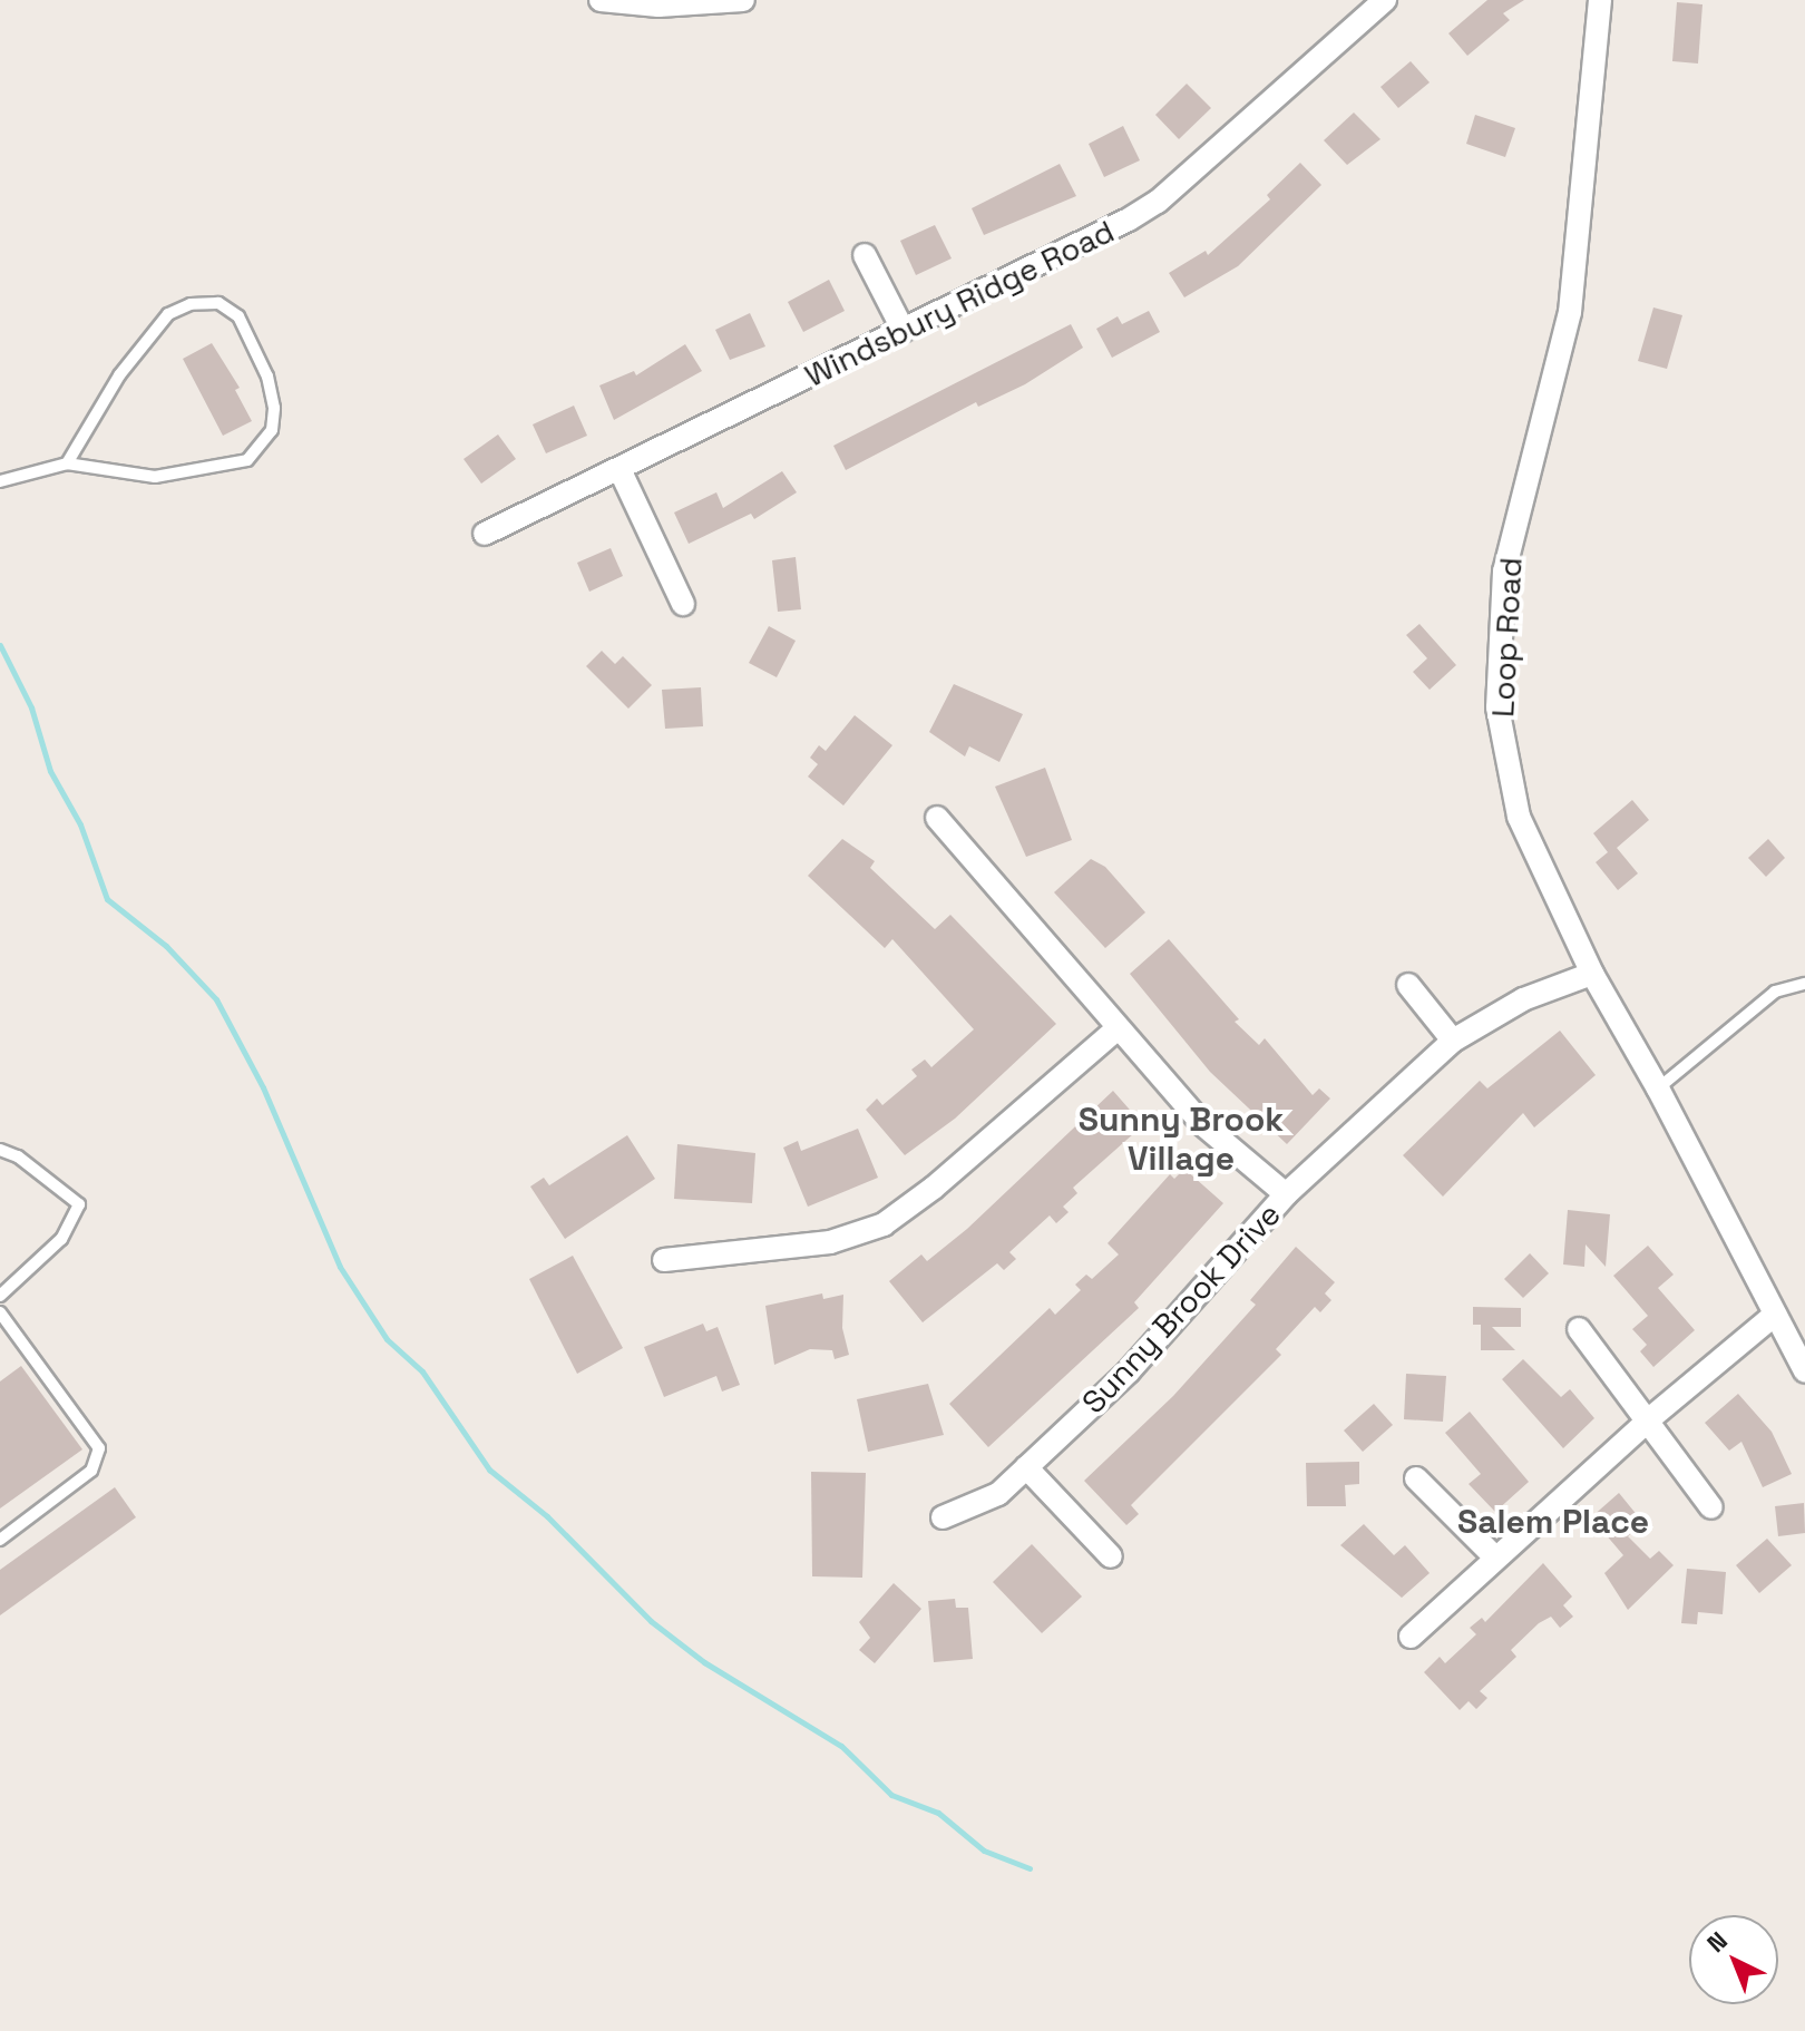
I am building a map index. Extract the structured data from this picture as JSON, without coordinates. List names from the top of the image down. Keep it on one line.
{"streets":{"street":["Windsbury Ridge Road","Loop Road","Sunny Brook Drive"]},"crossings":[["Loop Road","Sunny Brook Drive"]],"districts":["Sunny Brook Village","Salem Place"],"north":"top left"}
